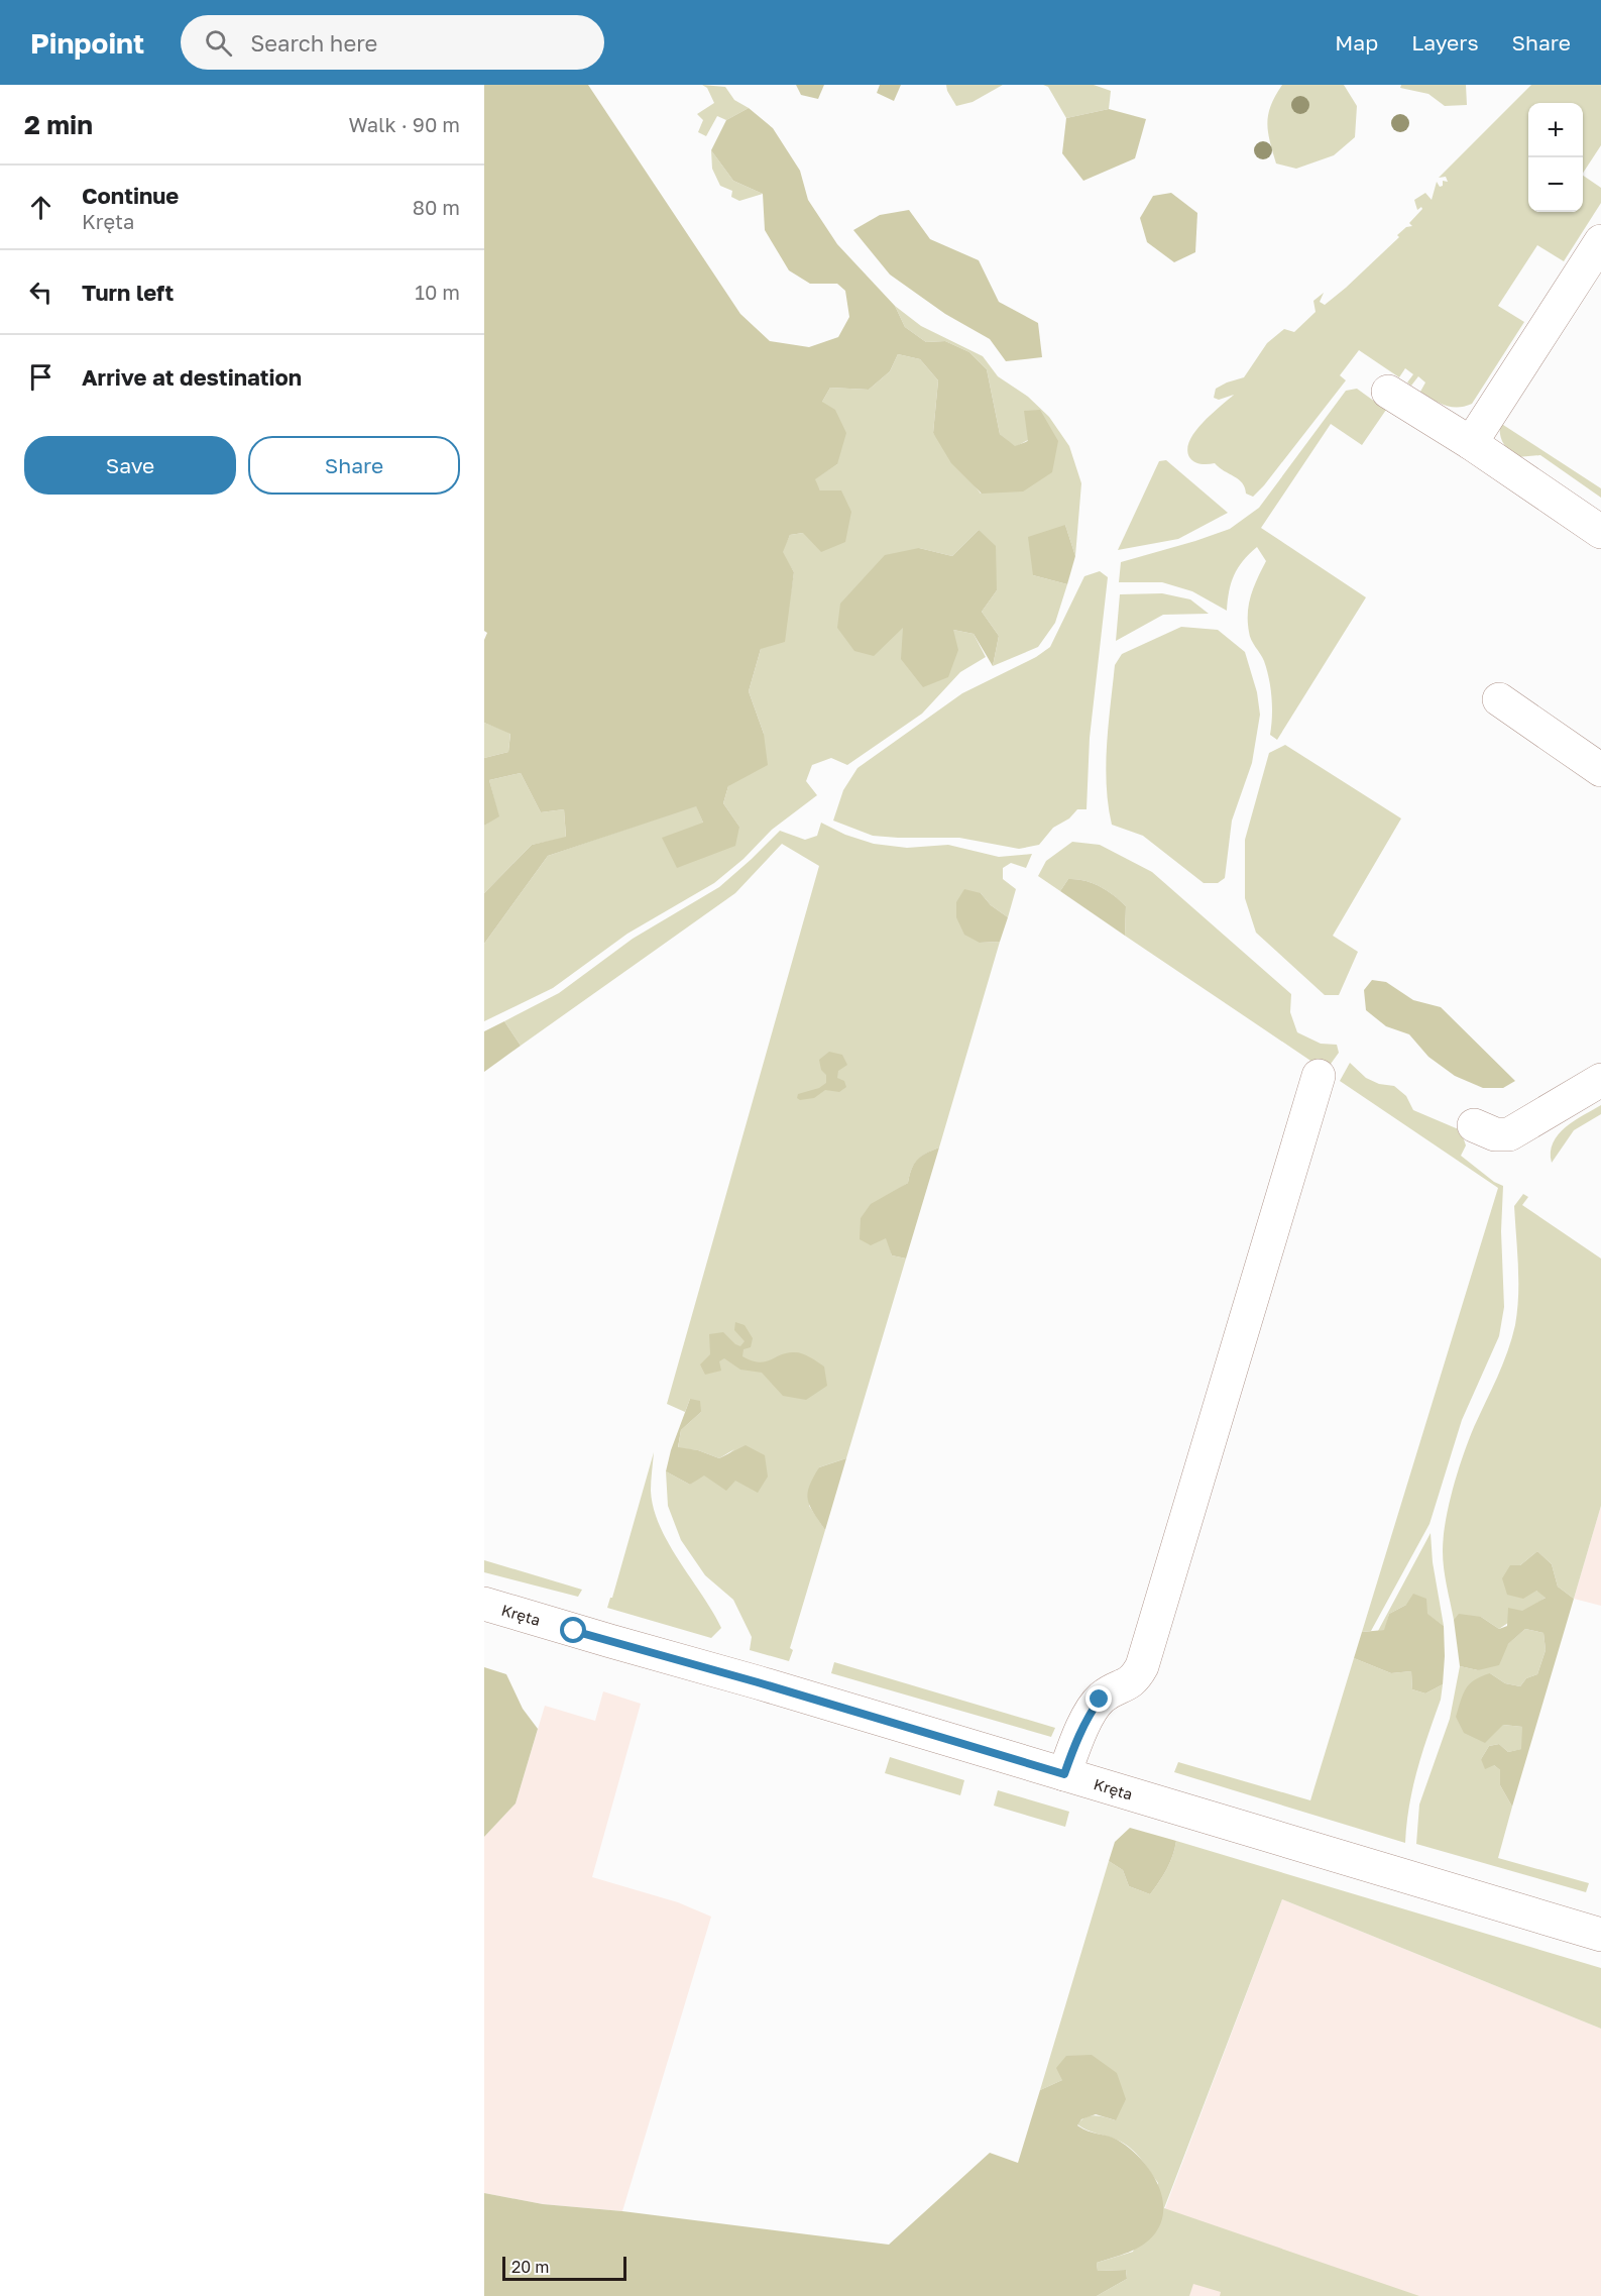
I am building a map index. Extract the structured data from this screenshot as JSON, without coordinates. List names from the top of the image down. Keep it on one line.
{"streets":{"street":["Kręta"]},"scale_bar":"20 m","page":{"header":"Pinpoint","search":"Search here","nav":["Map","Layers","Share"],"heading":["2 min","Walk · 90 m"],"map_buttons":["+","−"],"list":[["Continue","Kręta","80 m"],["Turn left","10 m"],"Arrive at destination"],"buttons":["Save","Share"],"scale":"20 m"}}
